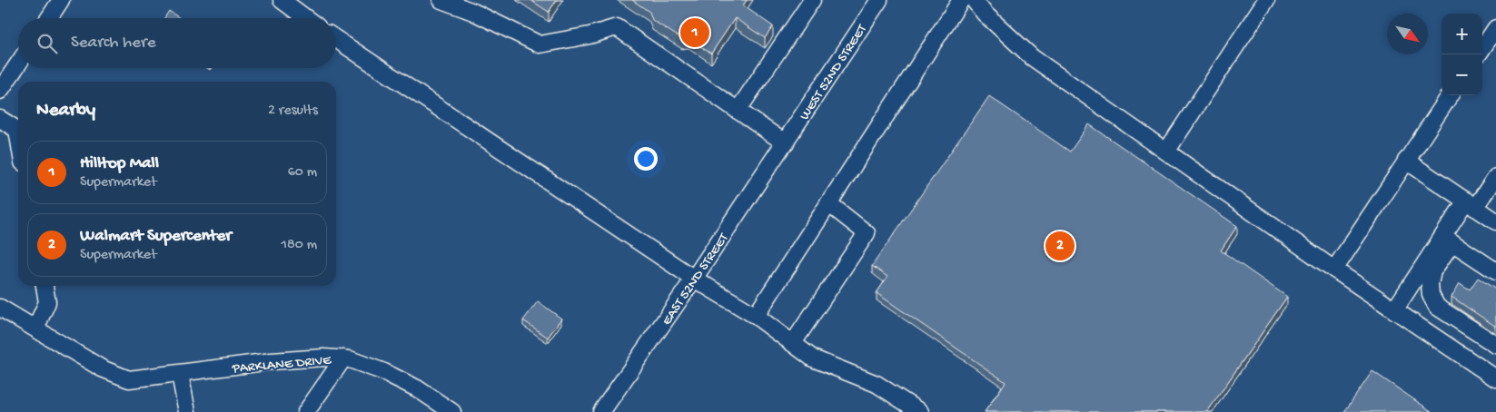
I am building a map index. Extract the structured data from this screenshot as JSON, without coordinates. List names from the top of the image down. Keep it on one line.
{"streets":{"street":["WEST 52ND STREET","EAST 52ND STREET","PARKLANE DRIVE"]},"crossings":[["WEST 52ND STREET","EAST 52ND STREET"]],"north":"bottom right","page":{"map_buttons":["+","−"],"pins":["1","2"],"search":"Search here","heading":["Nearby","2 results"],"list":[{"mark":"1","name":"Hilltop Mall","note":"Supermarket","value":"60 m"},{"mark":"2","name":"Walmart Supercenter","note":"Supermarket","value":"180 m"}]}}
